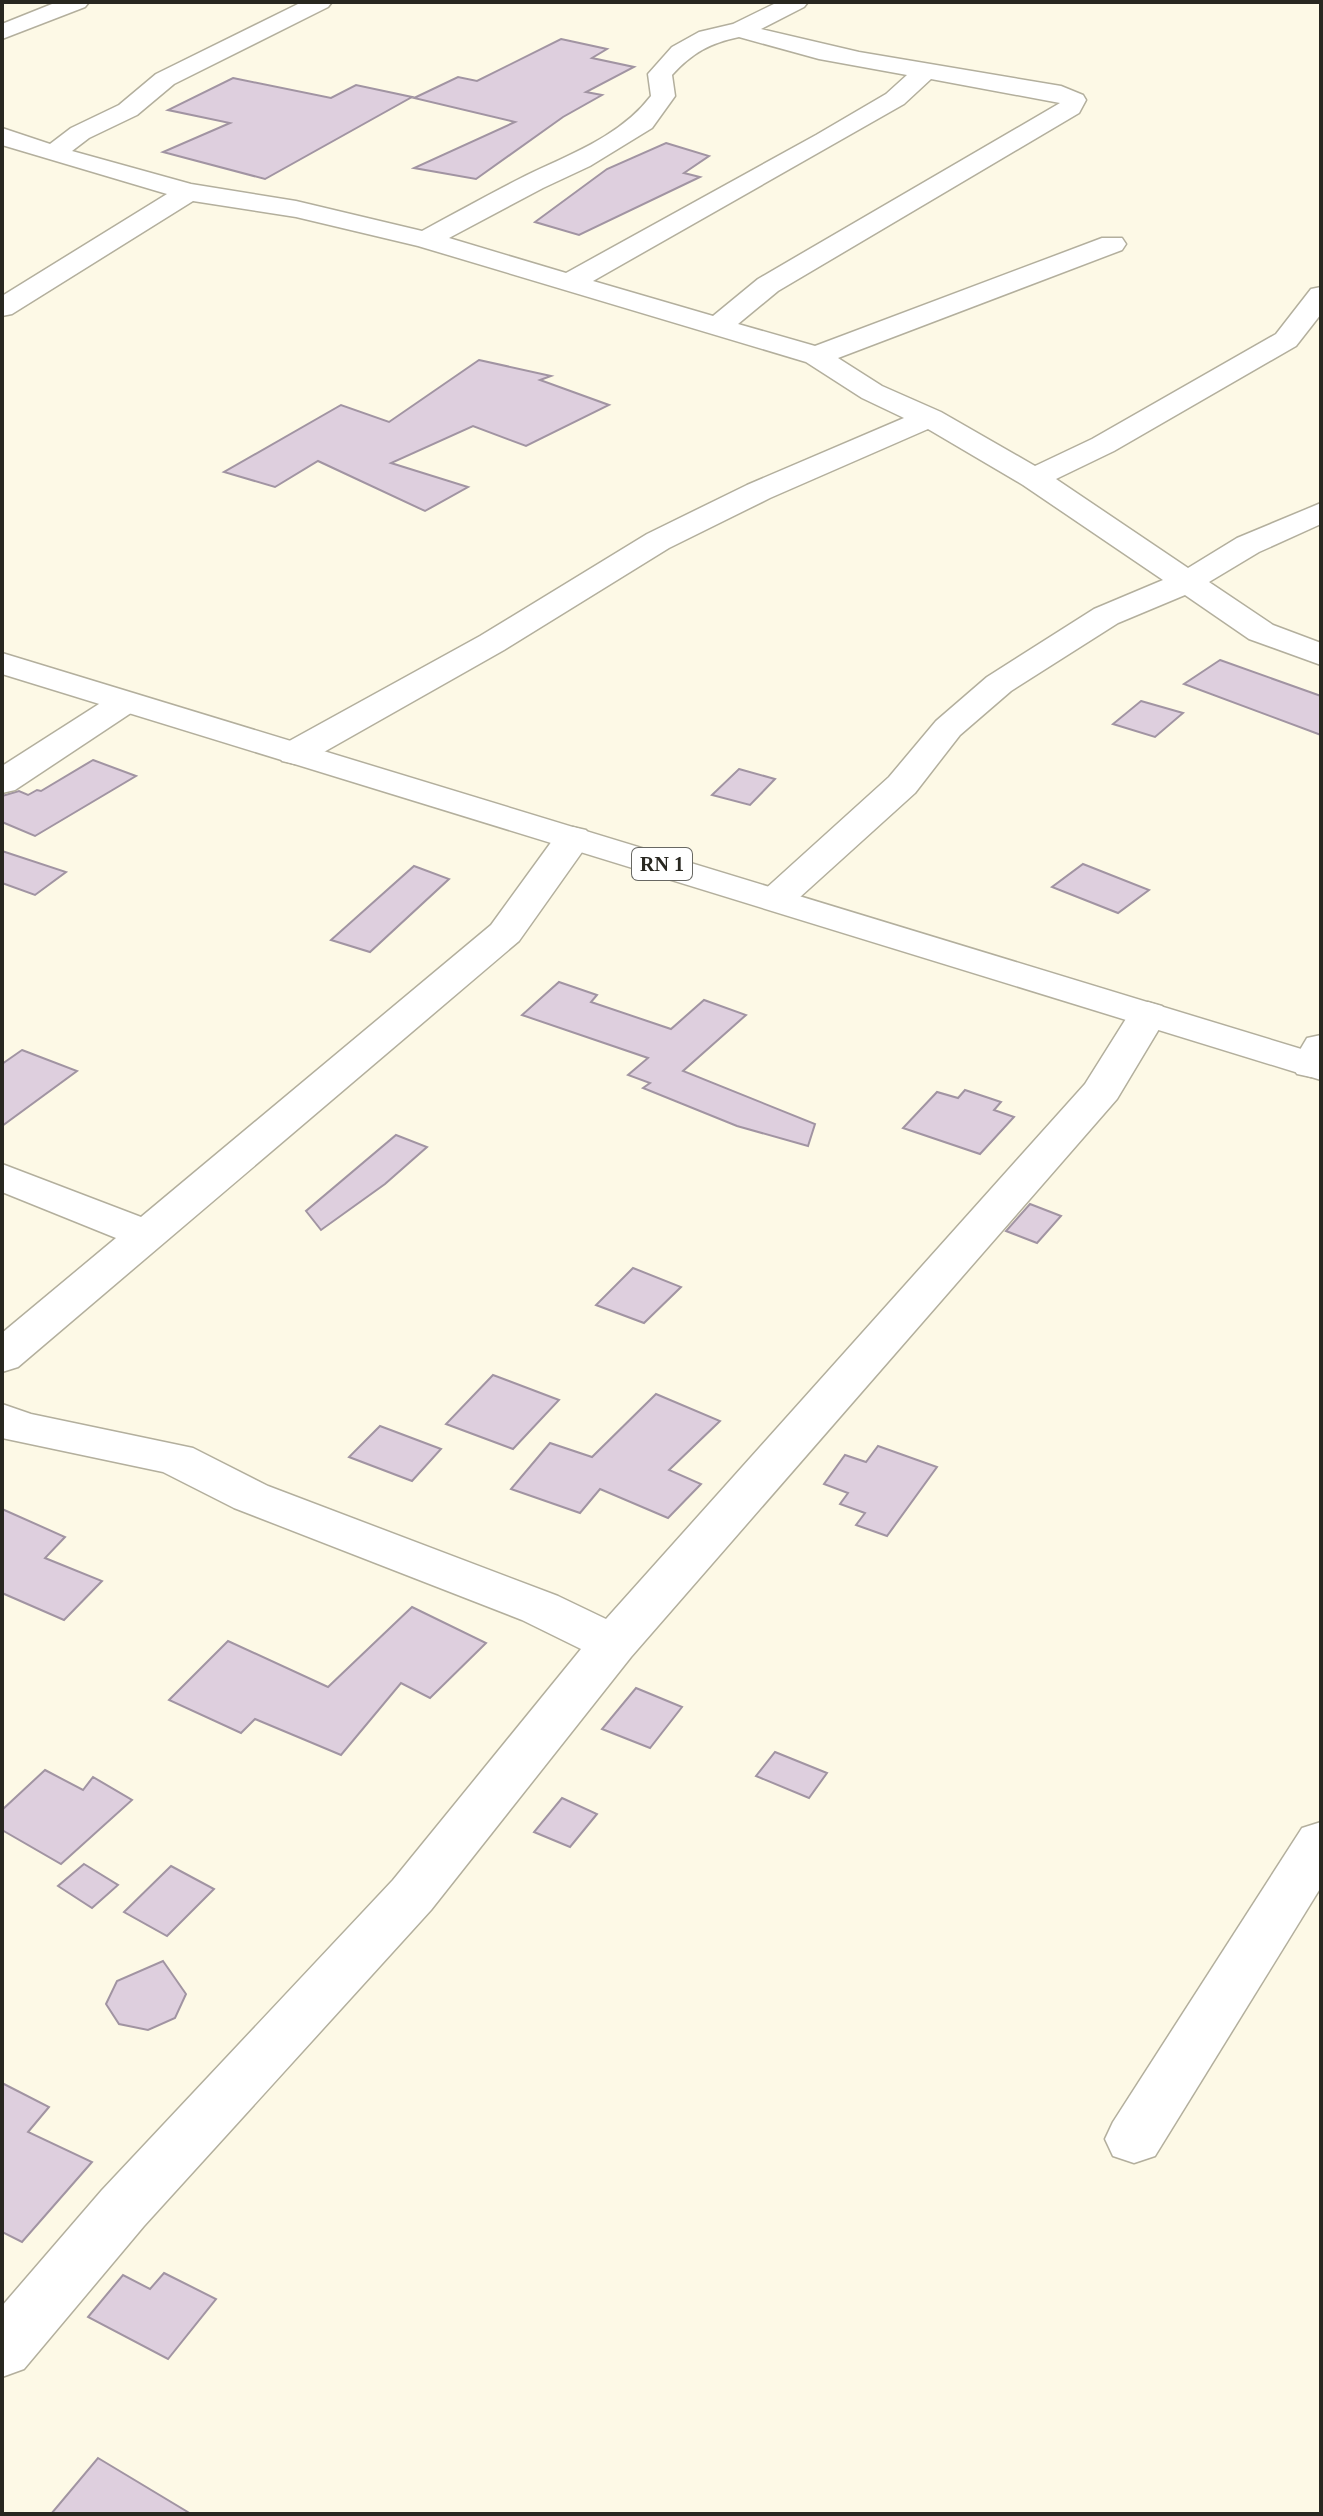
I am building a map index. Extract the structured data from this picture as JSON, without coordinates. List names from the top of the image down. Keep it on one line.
{"streets":{"street":["RN 1"]}}
